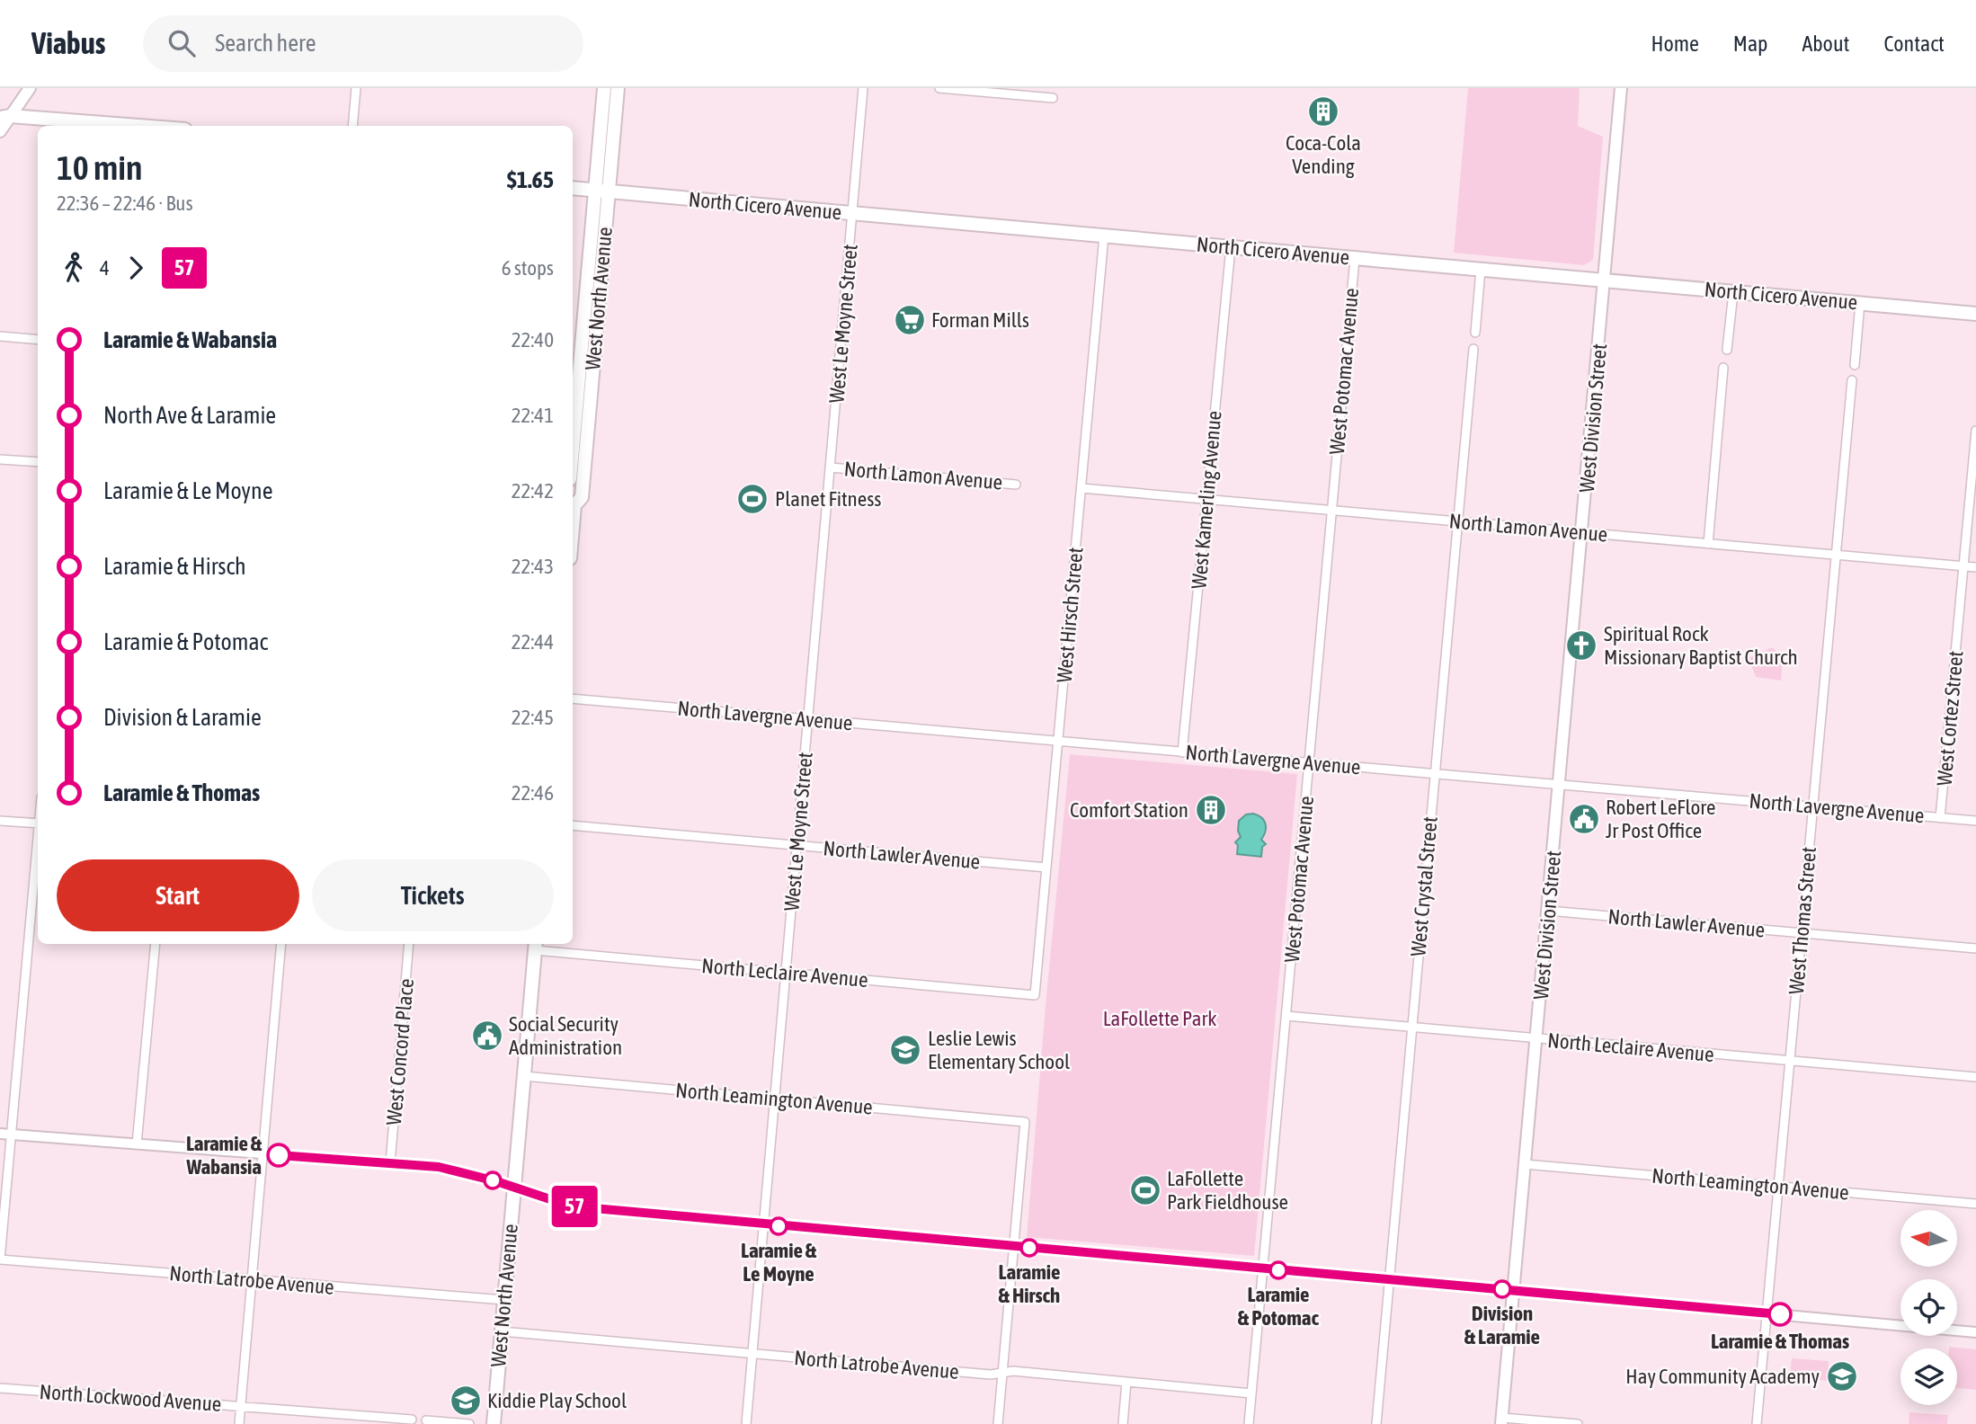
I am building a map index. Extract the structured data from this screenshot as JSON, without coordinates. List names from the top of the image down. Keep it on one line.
{"streets":{"main road":["North Cicero Avenue","West North Avenue","West Division Street"],"street":["West Le Moyne Street","West Potomac Avenue","North Lamon Avenue","West Kamerling Avenue","West Hirsch Street","North Lavergne Avenue","West Cortez Street","North Lawler Avenue","West Crystal Street","West Thomas Street","North Leclaire Avenue","West Concord Place","North Leamington Avenue","North Latrobe Avenue","North Lockwood Avenue"]},"crossings":[["North Cicero Avenue","West North Avenue"],["North Cicero Avenue","West Le Moyne Street"],["North Cicero Avenue","West Potomac Avenue"],["North Cicero Avenue","West Division Street"],["North Cicero Avenue","West Kamerling Avenue"],["North Cicero Avenue","West Hirsch Street"],["West North Avenue","North Leclaire Avenue"],["West North Avenue","North Leamington Avenue"],["West North Avenue","North Latrobe Avenue"],["West Le Moyne Street","North Lamon Avenue"],["West Le Moyne Street","North Lavergne Avenue"],["West Le Moyne Street","North Lawler Avenue"],["West Le Moyne Street","North Leclaire Avenue"],["West Le Moyne Street","North Leamington Avenue"],["West Le Moyne Street","North Latrobe Avenue"],["West Potomac Avenue","North Lamon Avenue"],["West Potomac Avenue","North Lavergne Avenue"],["West Potomac Avenue","North Leclaire Avenue"],["West Potomac Avenue","North Latrobe Avenue"],["West Division Street","North Lamon Avenue"],["West Division Street","North Lavergne Avenue"],["West Division Street","North Lawler Avenue"],["West Division Street","North Leclaire Avenue"],["West Division Street","North Leamington Avenue"],["North Lamon Avenue","West Kamerling Avenue"],["North Lamon Avenue","West Hirsch Street"],["North Lamon Avenue","West Cortez Street"],["North Lamon Avenue","West Crystal Street"],["North Lamon Avenue","West Thomas Street"],["West Kamerling Avenue","North Lavergne Avenue"],["West Hirsch Street","North Lavergne Avenue"],["West Hirsch Street","North Lawler Avenue"],["West Hirsch Street","North Leclaire Avenue"],["North Lavergne Avenue","West Cortez Street"],["North Lavergne Avenue","West Crystal Street"],["North Lavergne Avenue","West Thomas Street"],["North Lawler Avenue","West Thomas Street"],["West Crystal Street","North Leclaire Avenue"],["West Thomas Street","North Leclaire Avenue"],["West Thomas Street","North Leamington Avenue"]],"parks":["LaFollette Park"],"places":{"building":["Coca-Cola Vending","Comfort Station"],"supermarket":["Forman Mills"],"sports":["Planet Fitness","LaFollette Park Fieldhouse"],"church":["Spiritual Rock Missionary Baptist Church"],"public building":["Robert LeFlore Jr Post Office","Social Security Administration"],"school or university":["Leslie Lewis Elementary School","Hay Community Academy","Kiddie Play School"],"other":["Laramie & Wabansia","Laramie & Le Moyne","Laramie & Hirsch","Laramie & Potomac","Division & Laramie","Laramie & Thomas"]},"lines":["bus line 57"],"north":"left","page":{"header":"Viabus","search":"Search here","nav":["Home","Map","About","Contact"],"on_map":"57","heading":["10 min","22:36 – 22:46 · Bus","$1.65"],"legs":["4","57","6 stops"],"list":[{"name":"Laramie & Wabansia","value":"22:40"},{"name":"North Ave & Laramie","value":"22:41"},{"name":"Laramie & Le Moyne","value":"22:42"},{"name":"Laramie & Hirsch","value":"22:43"},{"name":"Laramie & Potomac","value":"22:44"},{"name":"Division & Laramie","value":"22:45"},{"name":"Laramie & Thomas","value":"22:46"}],"buttons":["Start","Tickets"]}}
